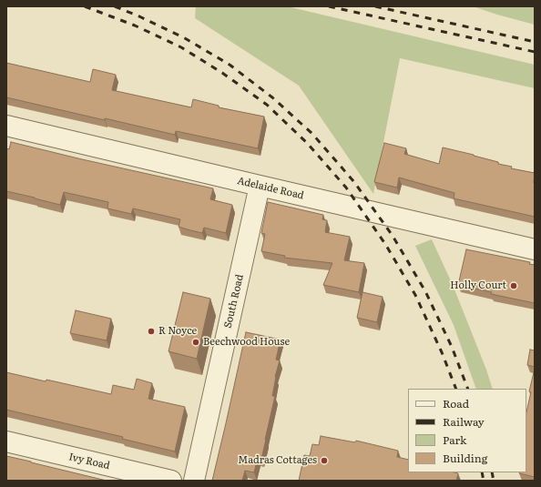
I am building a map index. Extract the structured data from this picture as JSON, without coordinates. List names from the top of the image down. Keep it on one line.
{"streets":{"street":["Adelaide Road","South Road","Ivy Road"]},"crossings":[["Adelaide Road","South Road"]],"places":["Holly Court","R Noyce","Beechwood House","Madras Cottages"],"legend":["Road","Railway","Park","Building"]}
